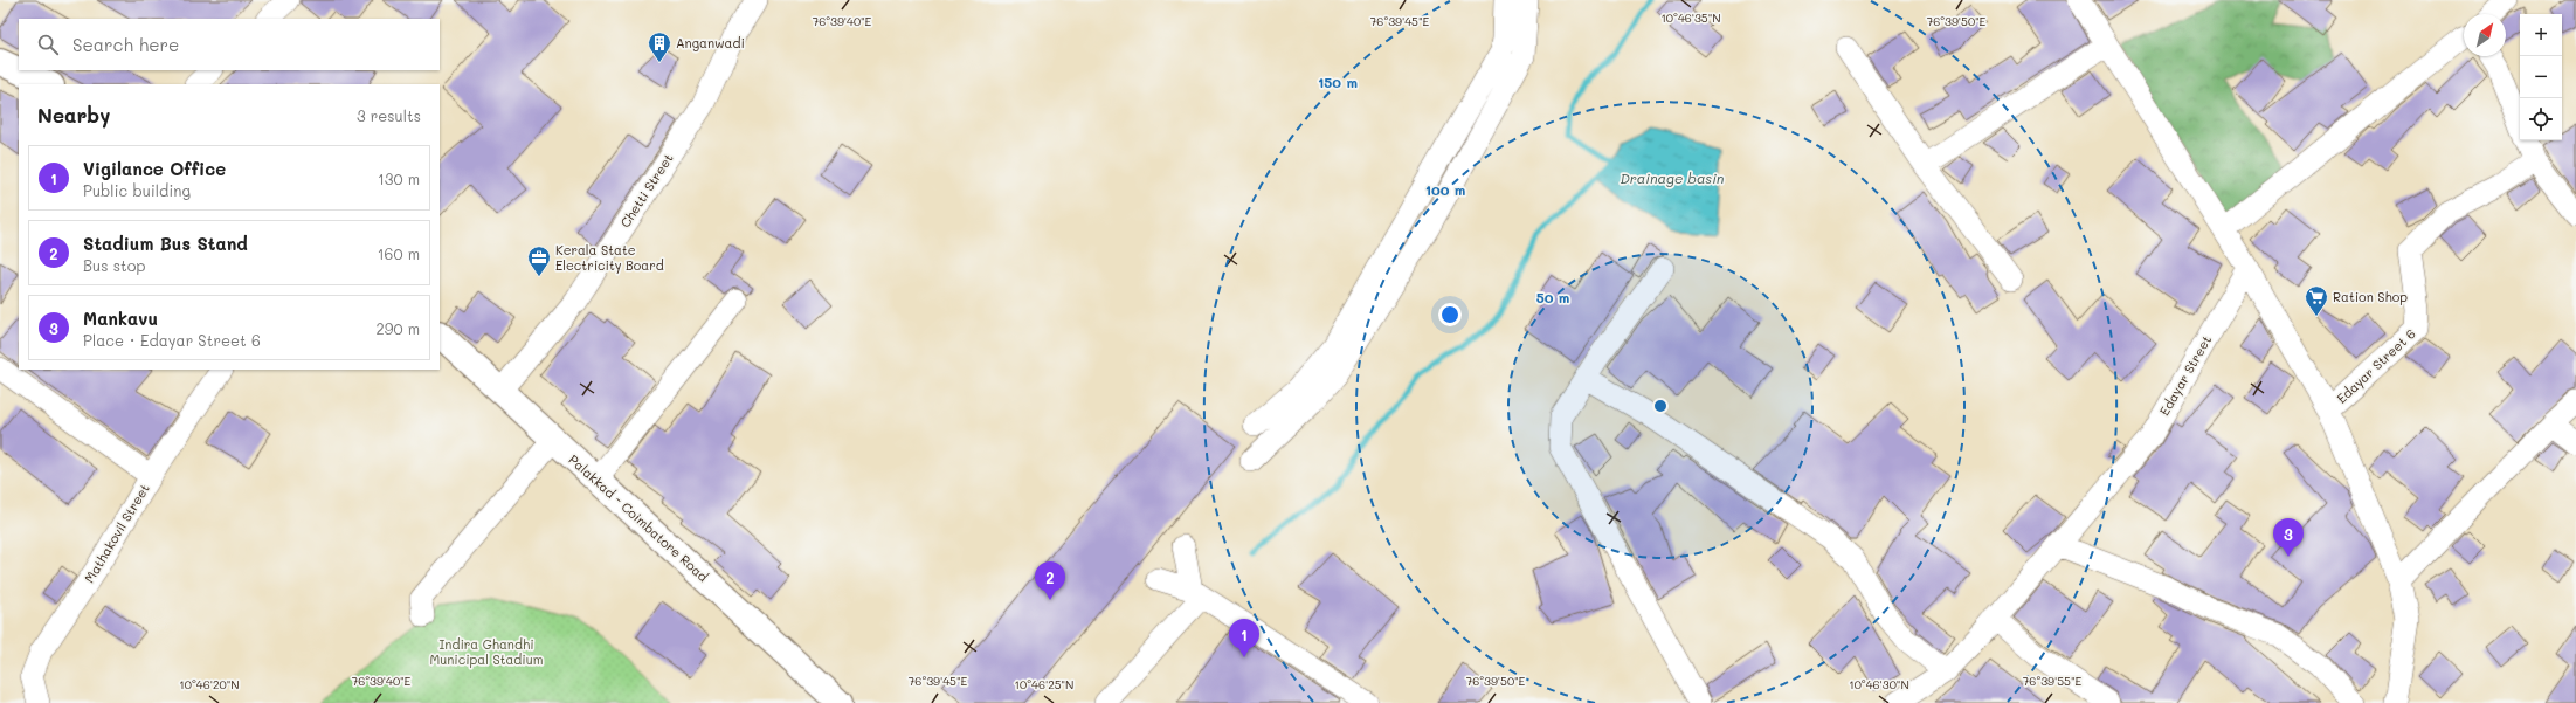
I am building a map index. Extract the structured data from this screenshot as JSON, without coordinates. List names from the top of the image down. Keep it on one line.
{"streets":{"main road":["Palakkad - Coimbatore Road"],"street":["Chetti Street","Edayar Street 6","Edayar Street","Mathakovil Street"]},"crossings":[["Chetti Street","Palakkad - Coimbatore Road"]],"water":["Drainage basin"],"parks":["Indira Ghandhi Municipal Stadium"],"places":{"building":["Anganwadi"],"office":["Kerala State Electricity Board"],"supermarket":["Ration Shop"]},"north":"top right","page":{"map_buttons":["+","−"],"search":"Search here","heading":["Nearby","3 results"],"list":[{"mark":"1","name":"Vigilance Office","note":"Public building","value":"130 m"},{"mark":"2","name":"Stadium Bus Stand","note":"Bus stop","value":"160 m"},{"mark":"3","name":"Mankavu","note":"Place · Edayar Street 6","value":"290 m"}],"pins":["3","2","1"]},"coordinates":["10°46'35\"N","76°39'40\"E","76°39'50\"E","76°39'45\"E","76°39'55\"E","10°46'20\"N","10°46'25\"N","10°46'30\"N"],"rings":["150 m","100 m","50 m"]}
